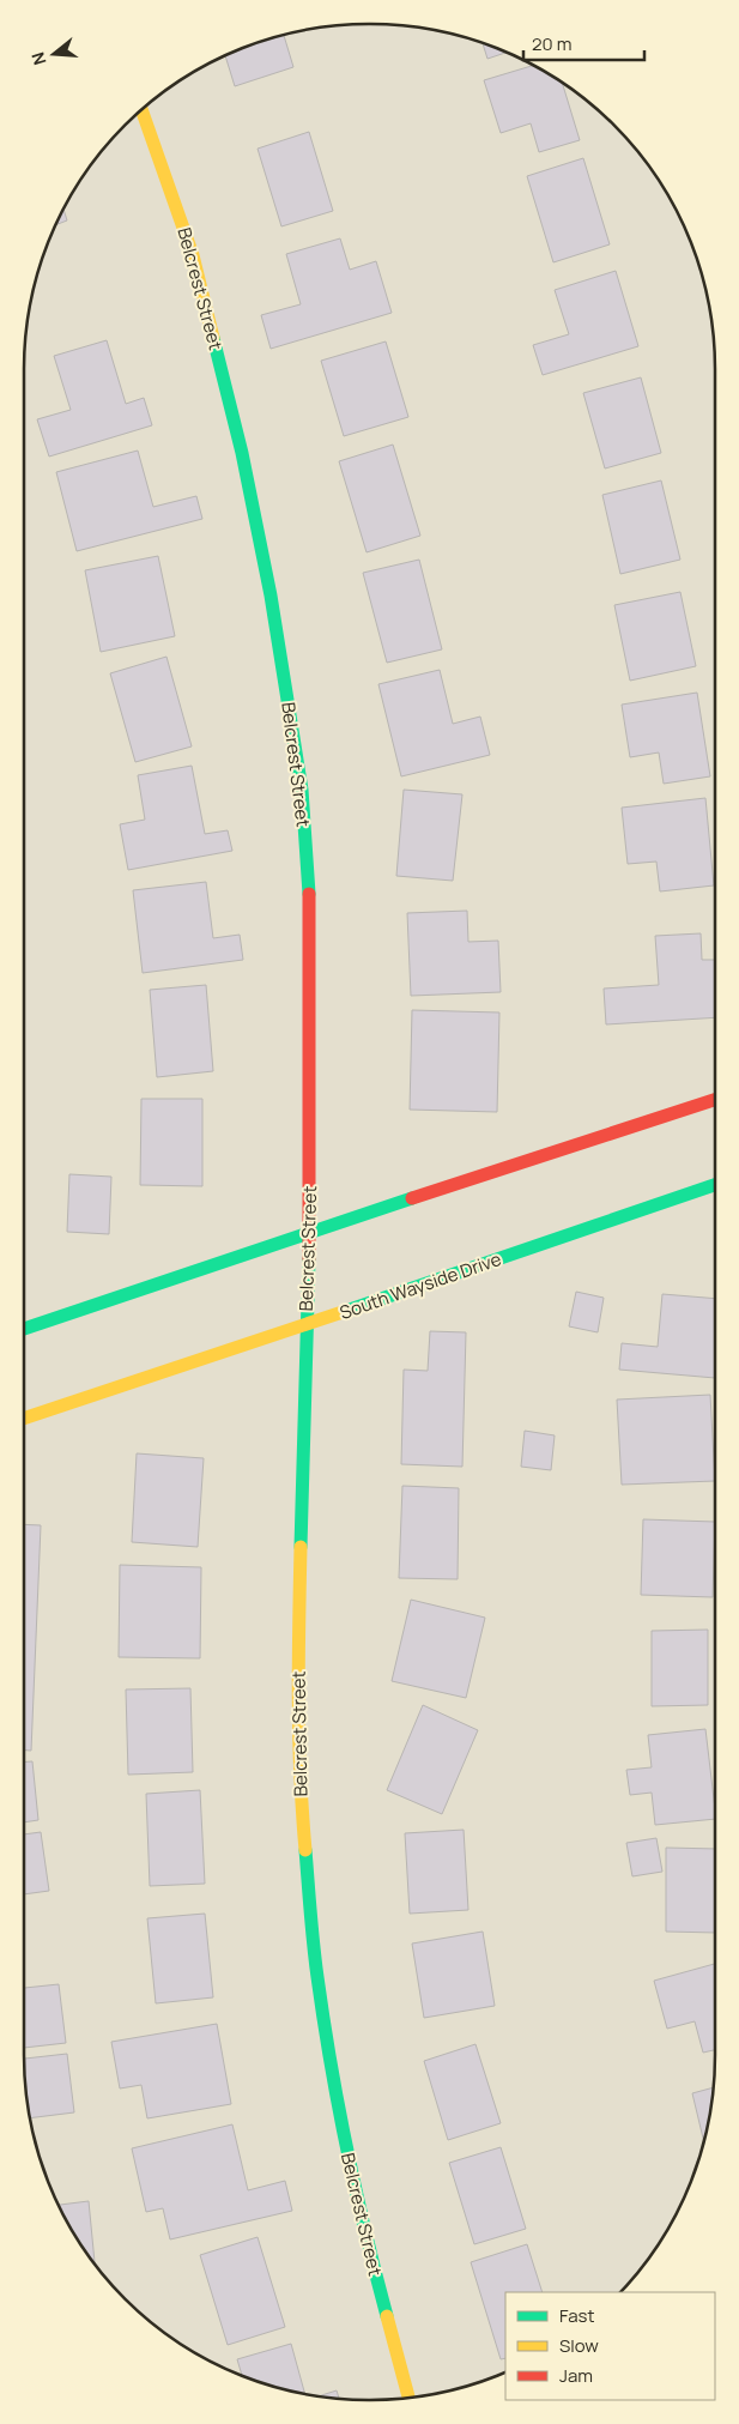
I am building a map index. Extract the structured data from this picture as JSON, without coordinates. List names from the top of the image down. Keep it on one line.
{"streets":{"street":["Belcrest Street","South Wayside Drive"]},"crossings":[["Belcrest Street","South Wayside Drive"]],"legend":["Fast","Slow","Jam"],"scale_bar":"20 m","north":"left"}
